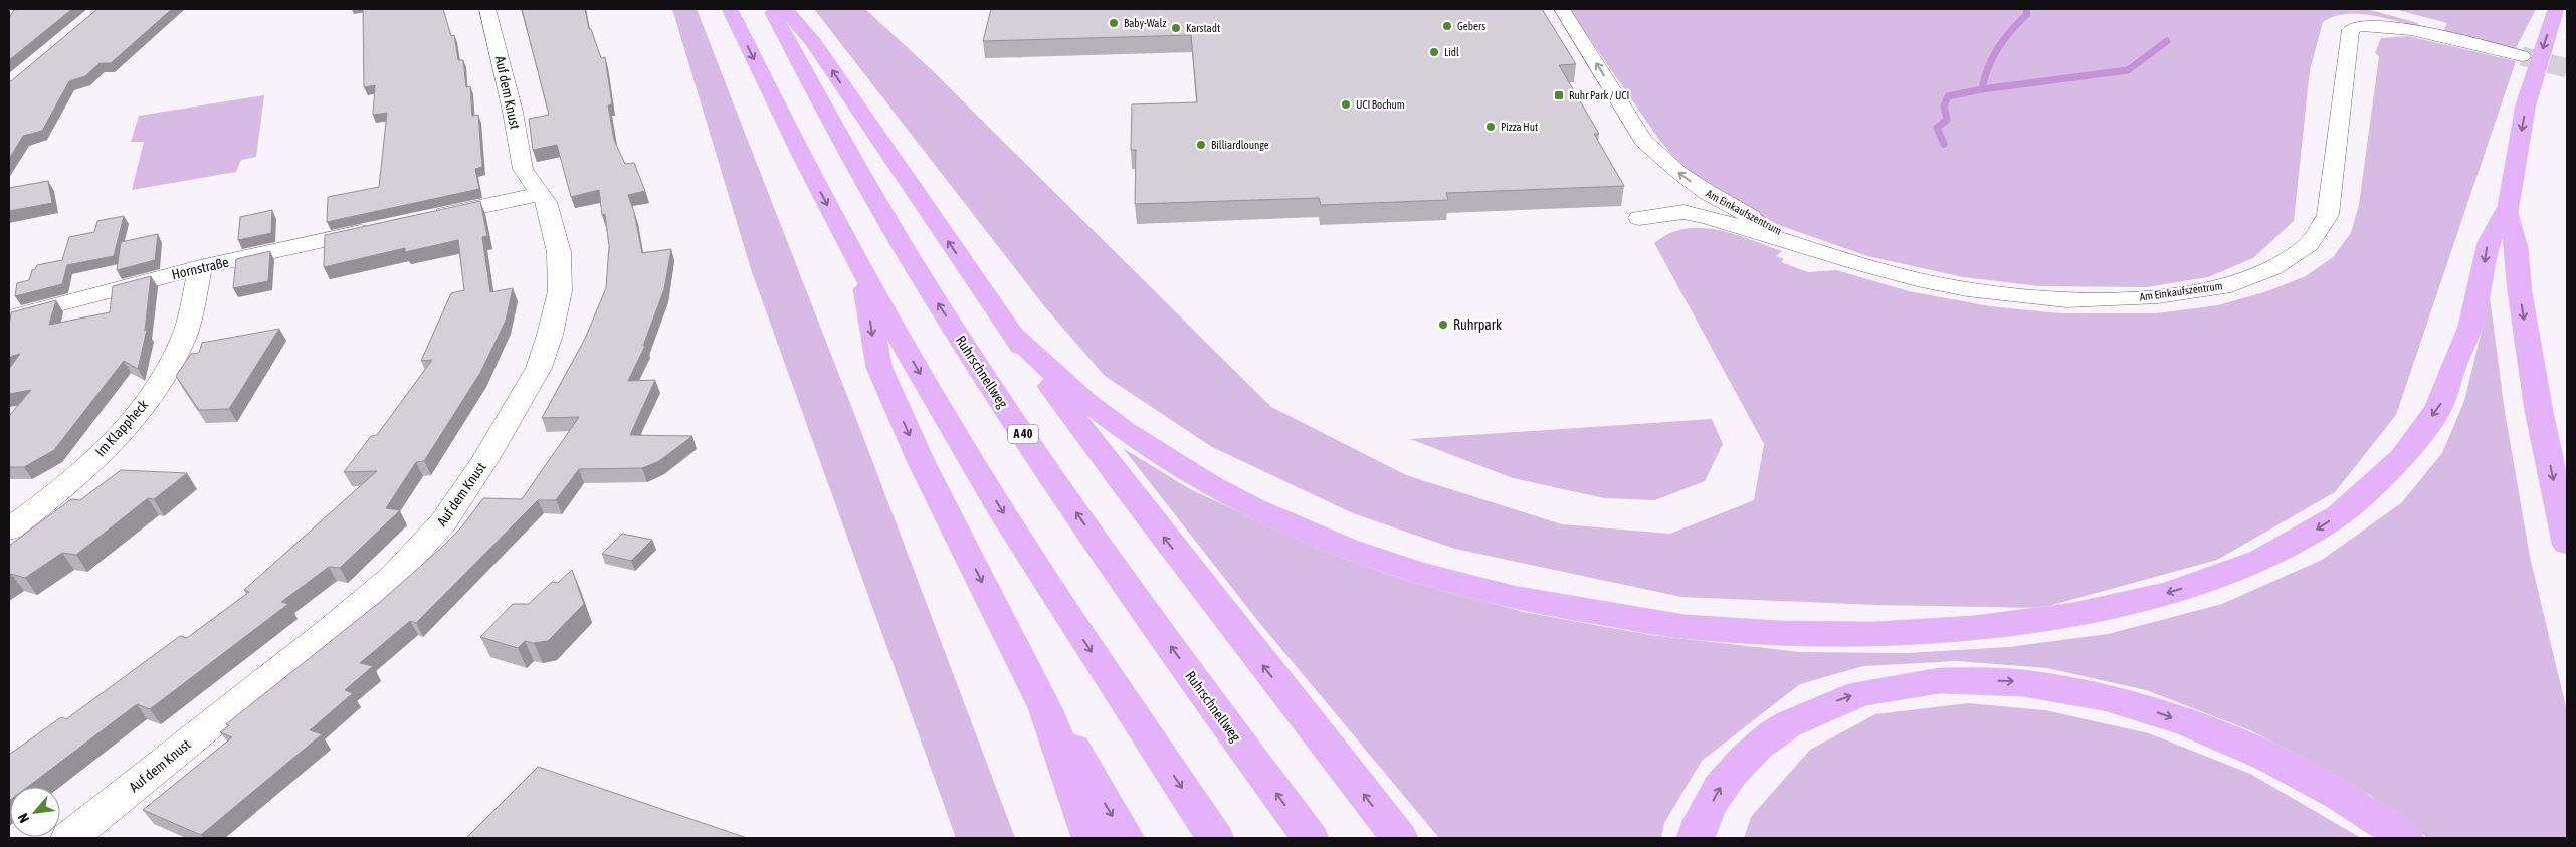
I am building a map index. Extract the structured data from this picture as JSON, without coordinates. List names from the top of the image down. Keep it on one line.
{"streets":{"highway":["Ruhrschnellweg","A 40"],"street":["Auf dem Knust","Am Einkaufszentrum","Hornstraße","Im Klappheck"]},"crossings":[["Hornstraße","Im Klappheck"]],"places":{"other":["Baby-Walz","Gebers","Karstadt","Lidl","UCI Bochum","Pizza Hut","Billiardlounge","Ruhrpark"],"transit":["Ruhr Park / UCI"]},"north":"bottom left"}
